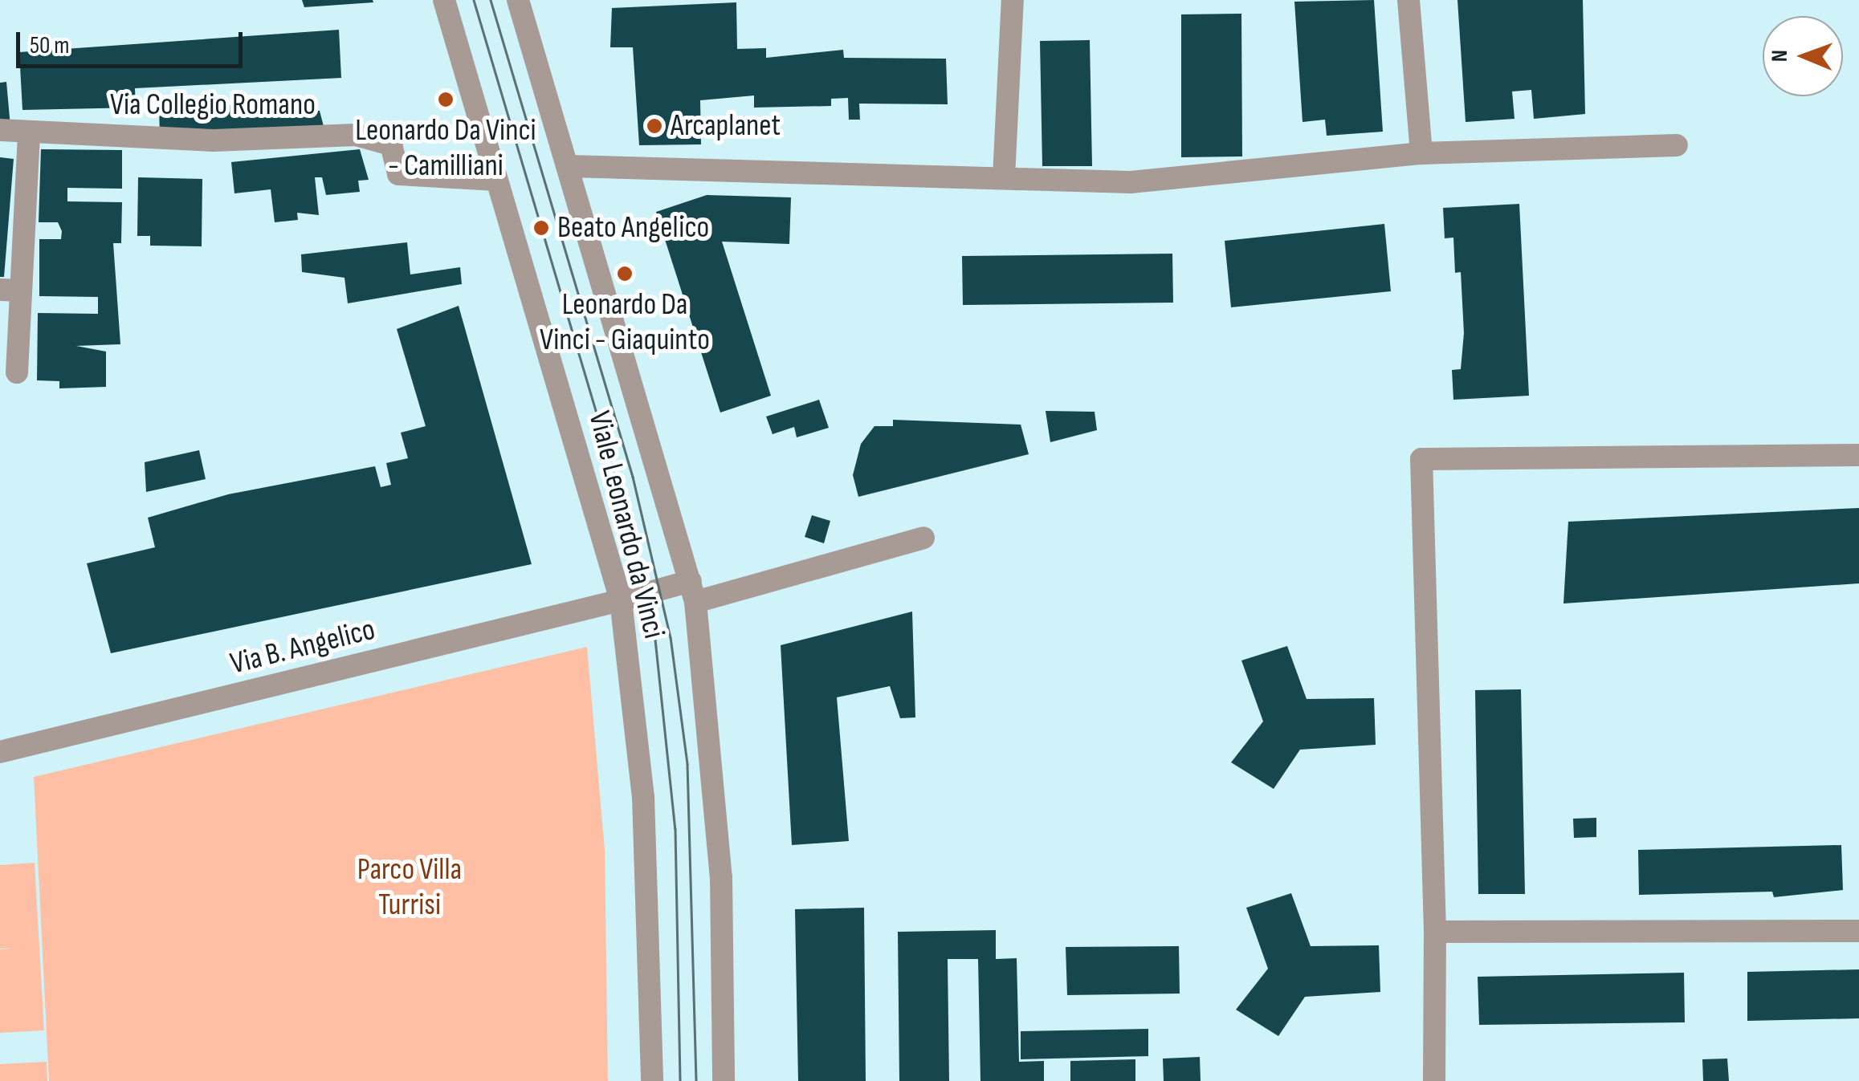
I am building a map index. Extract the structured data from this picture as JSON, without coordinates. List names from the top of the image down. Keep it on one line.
{"streets":{"street":["Via Collegio Romano","Viale Leonardo da Vinci","Via B. Angelico"]},"crossings":[["Via Collegio Romano","Viale Leonardo da Vinci"],["Viale Leonardo da Vinci","Via B. Angelico"]],"parks":["Parco Villa Turrisi"],"places":["Leonardo Da Vinci - Camilliani","Arcaplanet","Beato Angelico","Leonardo Da Vinci - Giaquinto"],"scale_bar":"50 m","north":"left"}
